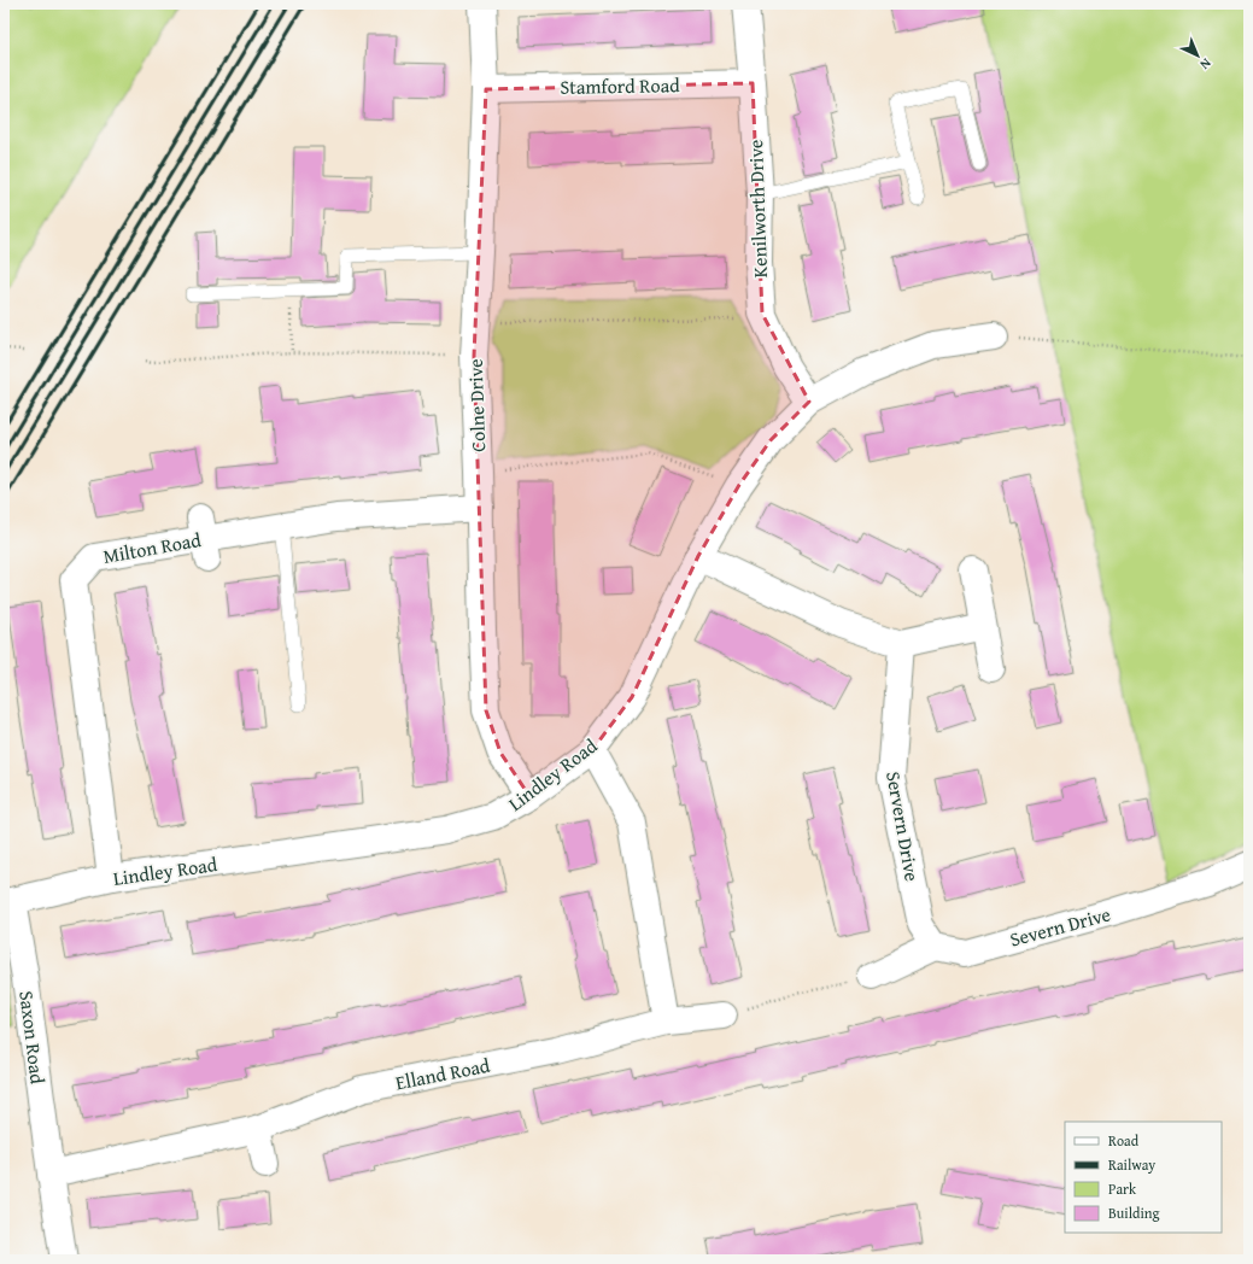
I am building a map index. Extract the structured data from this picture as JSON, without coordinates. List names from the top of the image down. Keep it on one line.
{"streets":{"street":["Stamford Road","Kenilworth Drive","Colne Drive","Milton Road","Lindley Road","Servern Drive","Severn Drive","Saxon Road","Elland Road"]},"crossings":[["Stamford Road","Kenilworth Drive"],["Stamford Road","Colne Drive"],["Kenilworth Drive","Lindley Road"],["Colne Drive","Milton Road"],["Colne Drive","Lindley Road"],["Milton Road","Lindley Road"],["Lindley Road","Saxon Road"],["Servern Drive","Severn Drive"]],"legend":["Road","Railway","Park","Building"],"north":"bottom right"}
